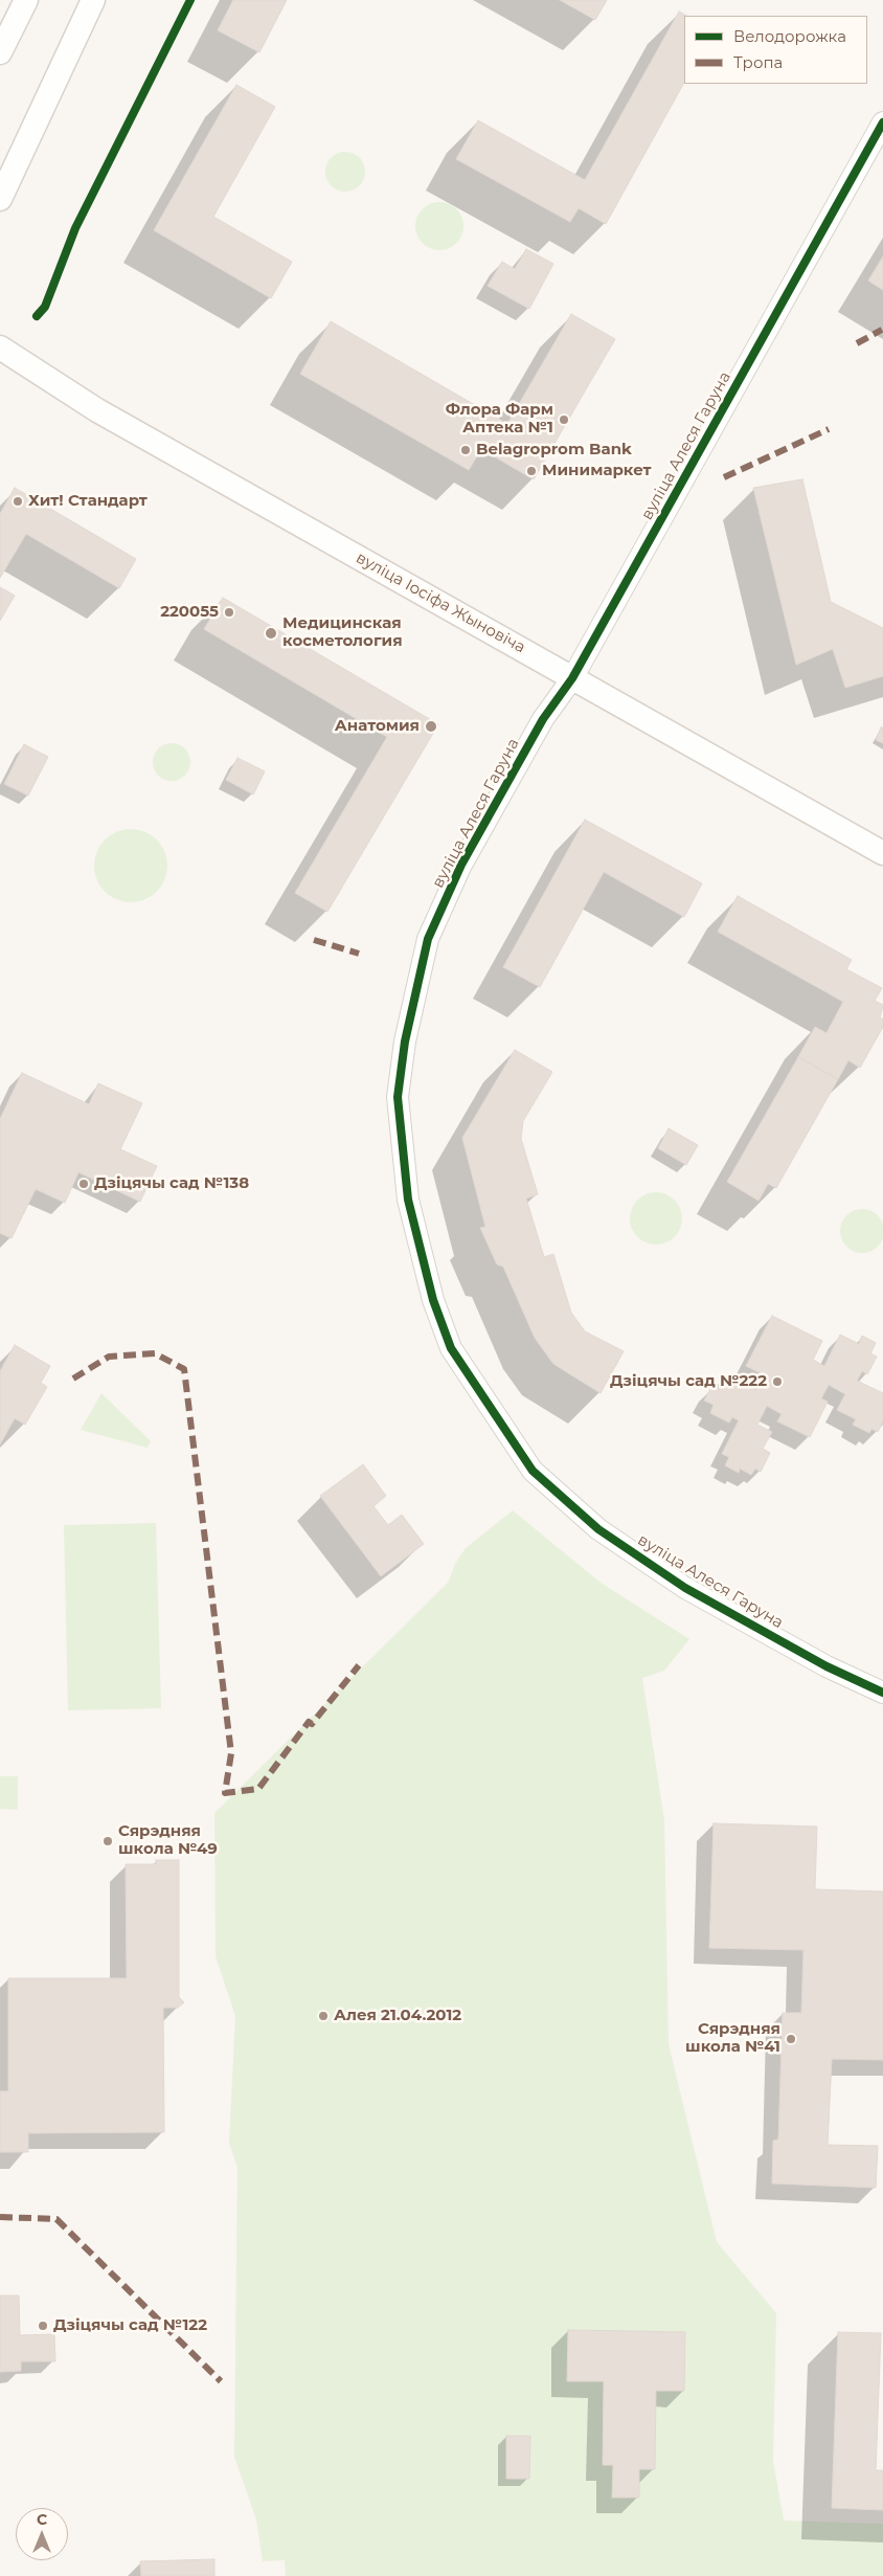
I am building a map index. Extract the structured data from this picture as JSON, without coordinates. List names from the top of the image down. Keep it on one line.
{"streets":{"main road":["вуліца Іосіфа Жыновіча"],"street":["вуліца Алеся Гаруна"]},"crossings":[["вуліца Алеся Гаруна","вуліца Іосіфа Жыновіча"]],"places":["Флора Фарм Аптека №1","Belagroprom Bank","Минимаркет","Хит! Стандарт","220055","Медицинская косметология","Анатомия","Дзіцячы сад №138","Дзіцячы сад №222","Сярэдняя школа №49","Алея 21.04.2012","Сярэдняя школа №41","Дзіцячы сад №122"],"legend":["Велодорожка","Тропа"],"north":"top"}
